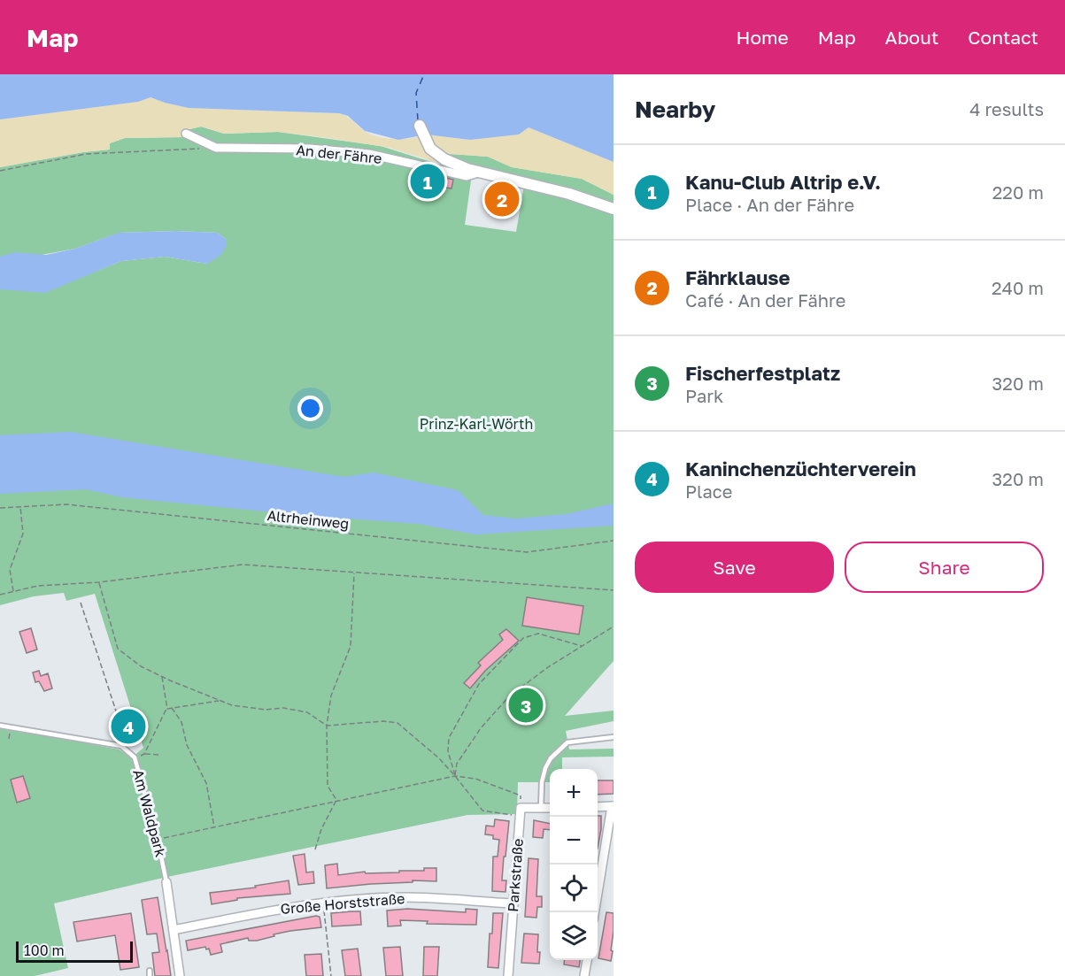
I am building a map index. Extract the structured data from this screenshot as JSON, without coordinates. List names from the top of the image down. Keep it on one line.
{"streets":{"street":["An der Fähre","Am Waldpark","Parkstraße","Große Horststraße"],"path":["Altrheinweg"]},"crossings":[["Am Waldpark","Große Horststraße"],["Parkstraße","Große Horststraße"]],"parks":["Prinz-Karl-Wörth"],"scale_bar":"100 m","page":{"header":"Map","nav":["Home","Map","About","Contact"],"heading":["Nearby","4 results"],"list":[{"mark":"1","name":"Kanu-Club Altrip e.V.","note":"Place · An der Fähre","value":"220 m"},{"mark":"2","name":"Fährklause","note":"Café · An der Fähre","value":"240 m"},{"mark":"3","name":"Fischerfestplatz","note":"Park","value":"320 m"},{"mark":"4","name":"Kaninchenzüchterverein","note":"Place","value":"320 m"}],"pins":["1","2","3","4"],"buttons":["Save","Share"],"map_buttons":["+","−"],"scale":"100 m"}}
